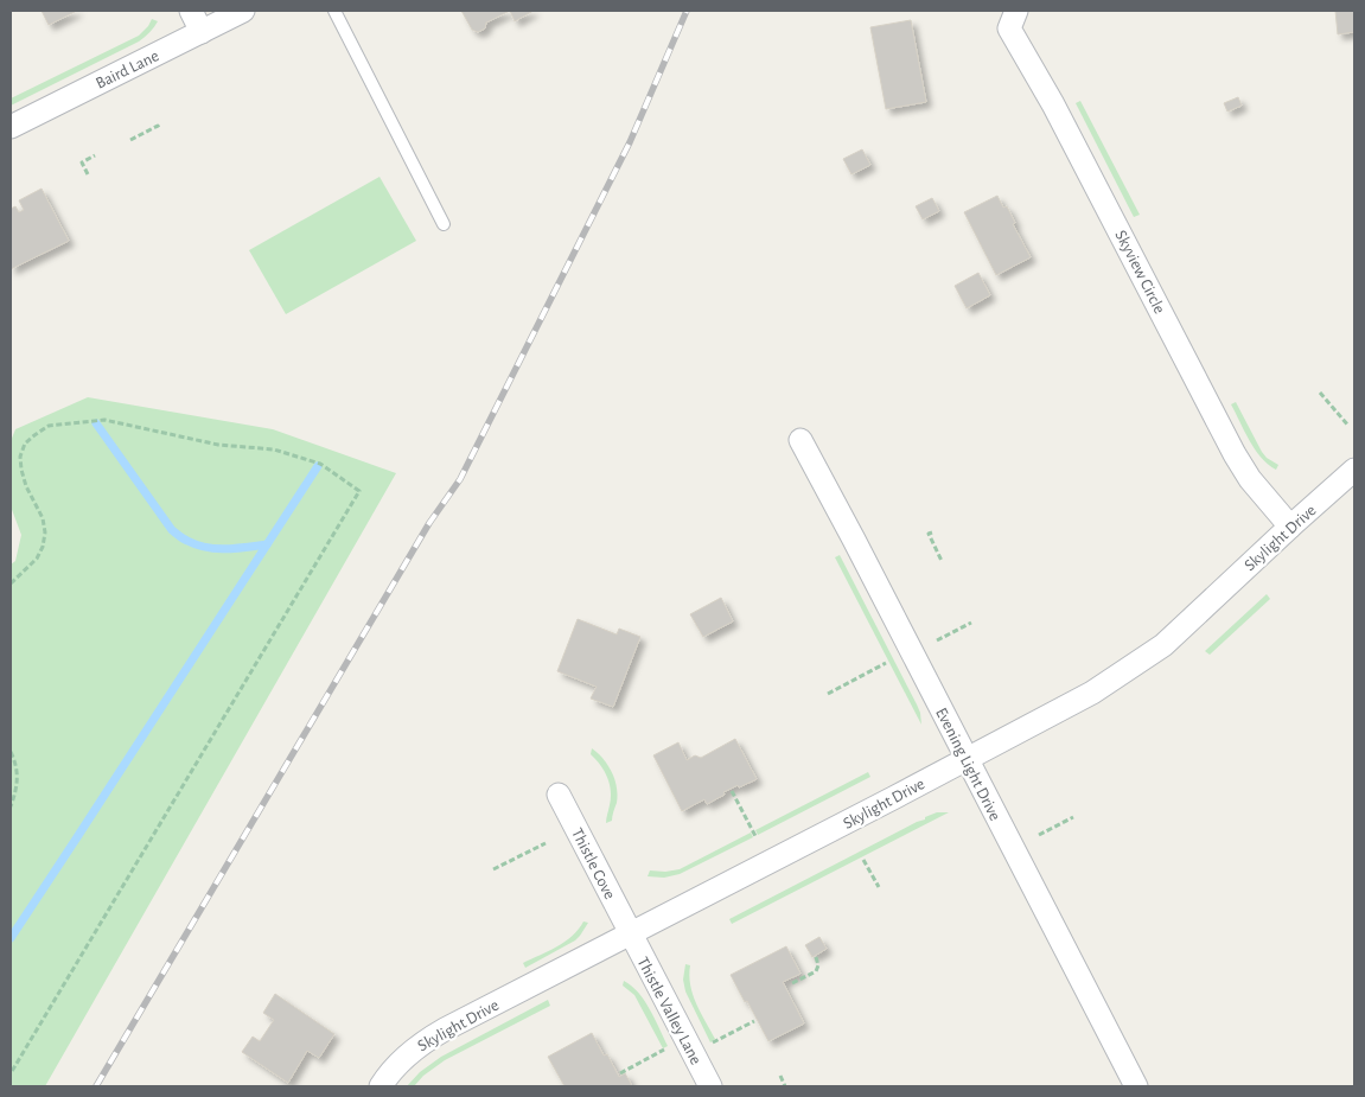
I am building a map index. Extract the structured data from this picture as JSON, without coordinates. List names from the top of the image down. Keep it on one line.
{"streets":{"street":["Baird Lane","Skyview Circle","Skylight Drive","Evening Light Drive","Thistle Cove","Thistle Valley Lane"]},"crossings":[["Skyview Circle","Skylight Drive"],["Skylight Drive","Evening Light Drive"],["Skylight Drive","Thistle Cove"],["Skylight Drive","Thistle Valley Lane"],["Thistle Cove","Thistle Valley Lane"]]}
